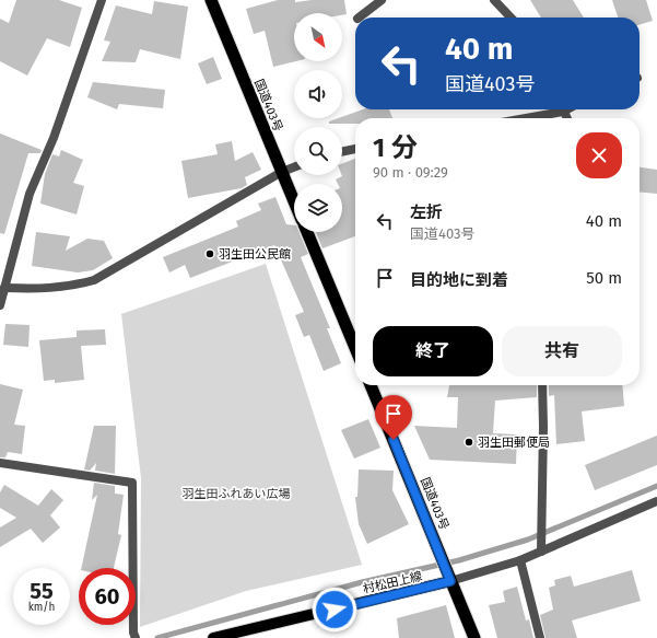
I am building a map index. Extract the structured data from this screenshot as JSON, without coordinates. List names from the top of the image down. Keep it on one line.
{"streets":{"highway":["国道403号"],"main road":["村松田上線"]},"crossings":[["国道403号","村松田上線"]],"parks":["羽生田ふれあい広場"],"places":["羽生田公民館","羽生田郵便局"],"north":"bottom right","page":{"turn":["40 m","国道403号"],"heading":["1 分","90 m · 09:29"],"list":[{"name":"左折","note":"国道403号","value":"40 m"},{"name":"目的地に到着","value":"50 m"}],"buttons":["終了","共有"],"speed":"55 km/h","limit":"60"}}
